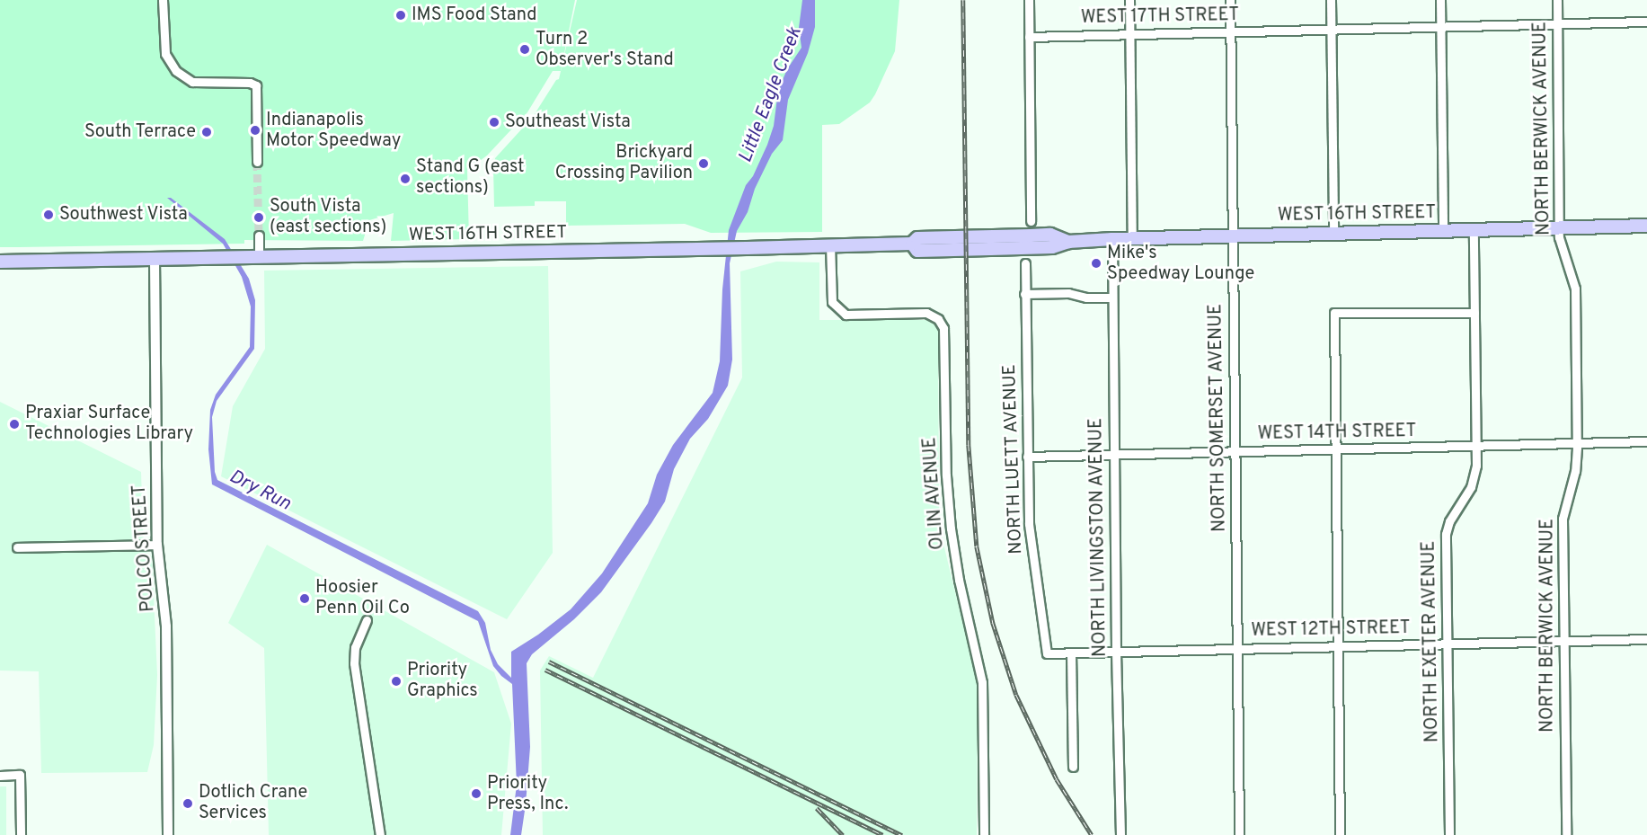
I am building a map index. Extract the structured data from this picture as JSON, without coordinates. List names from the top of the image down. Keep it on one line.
{"streets":{"main road":["WEST 16TH STREET"],"street":["WEST 17TH STREET","NORTH BERWICK AVENUE","NORTH SOMERSET AVENUE","WEST 14TH STREET","NORTH LUETT AVENUE","OLIN AVENUE","NORTH LIVINGSTON AVENUE","POLCO STREET","WEST 12TH STREET","NORTH EXETER AVENUE"]},"crossings":[["WEST 17TH STREET","NORTH BERWICK AVENUE"],["WEST 17TH STREET","NORTH SOMERSET AVENUE"],["NORTH BERWICK AVENUE","WEST 16TH STREET"],["NORTH BERWICK AVENUE","WEST 14TH STREET"],["NORTH BERWICK AVENUE","WEST 12TH STREET"],["WEST 16TH STREET","NORTH SOMERSET AVENUE"],["WEST 16TH STREET","OLIN AVENUE"],["WEST 16TH STREET","NORTH LIVINGSTON AVENUE"],["WEST 16TH STREET","POLCO STREET"],["WEST 16TH STREET","NORTH EXETER AVENUE"],["NORTH SOMERSET AVENUE","WEST 14TH STREET"],["NORTH SOMERSET AVENUE","WEST 12TH STREET"],["WEST 14TH STREET","NORTH LUETT AVENUE"],["WEST 14TH STREET","NORTH LIVINGSTON AVENUE"],["WEST 14TH STREET","NORTH EXETER AVENUE"],["NORTH LUETT AVENUE","WEST 12TH STREET"],["NORTH LIVINGSTON AVENUE","WEST 12TH STREET"],["WEST 12TH STREET","NORTH EXETER AVENUE"]],"water":["Little Eagle Creek","Dry Run"],"places":["IMS Food Stand","Turn 2 Observer's Stand","Southeast Vista","Indianapolis Motor Speedway","South Terrace","Brickyard Crossing Pavilion","Stand G (east sections)","Southwest Vista","South Vista (east sections)","Mike's Speedway Lounge","Praxiar Surface Technologies Library","Hoosier Penn Oil Co","Priority Graphics","Priority Press, Inc.","Dotlich Crane Services"]}
